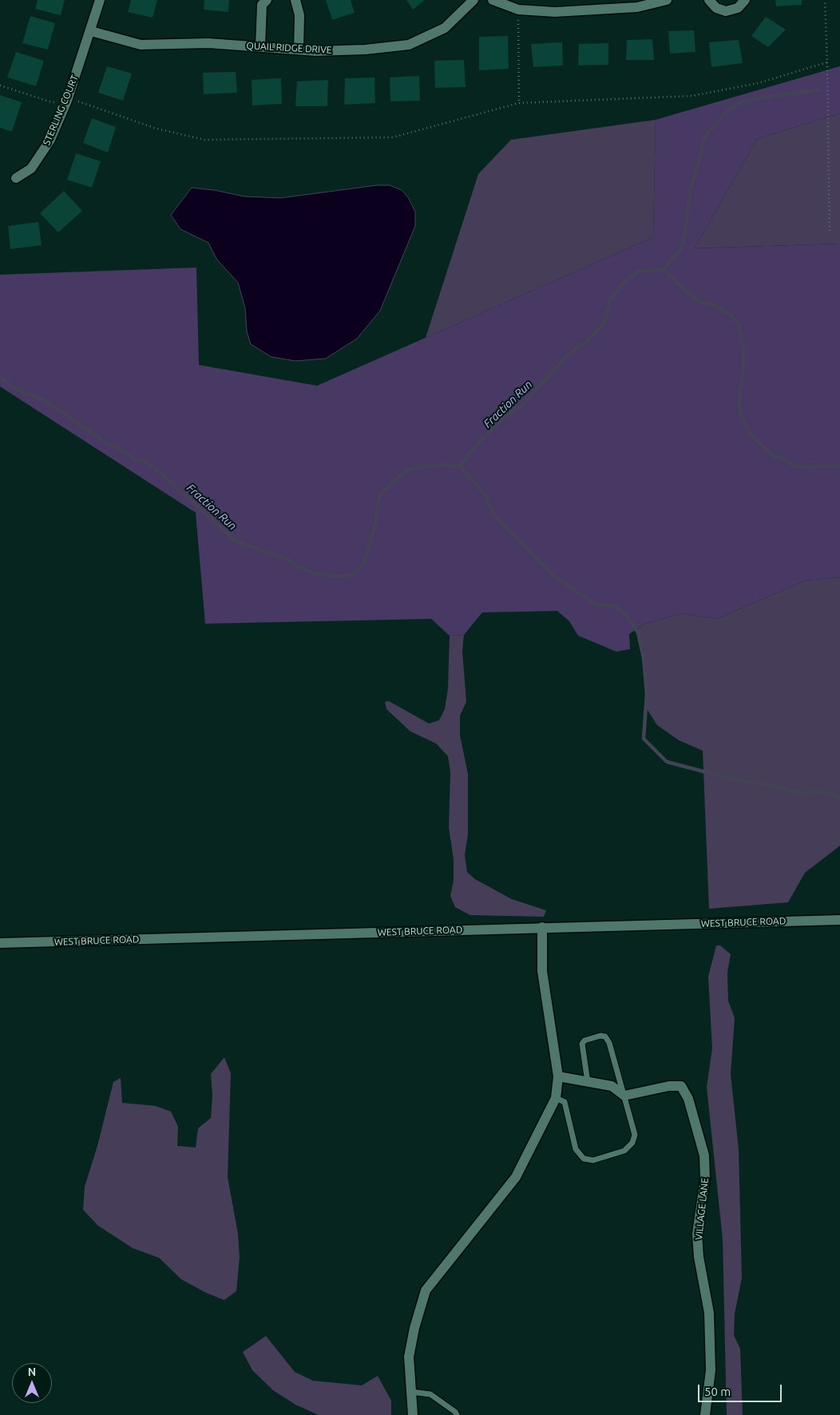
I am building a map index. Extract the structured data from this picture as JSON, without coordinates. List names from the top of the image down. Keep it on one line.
{"streets":{"street":["QUAIL RIDGE DRIVE","STERLING COURT","WEST BRUCE ROAD","VILLAGE LANE"]},"crossings":[["QUAIL RIDGE DRIVE","STERLING COURT"]],"water":["Fraction Run"],"scale_bar":"50 m","north":"top"}
